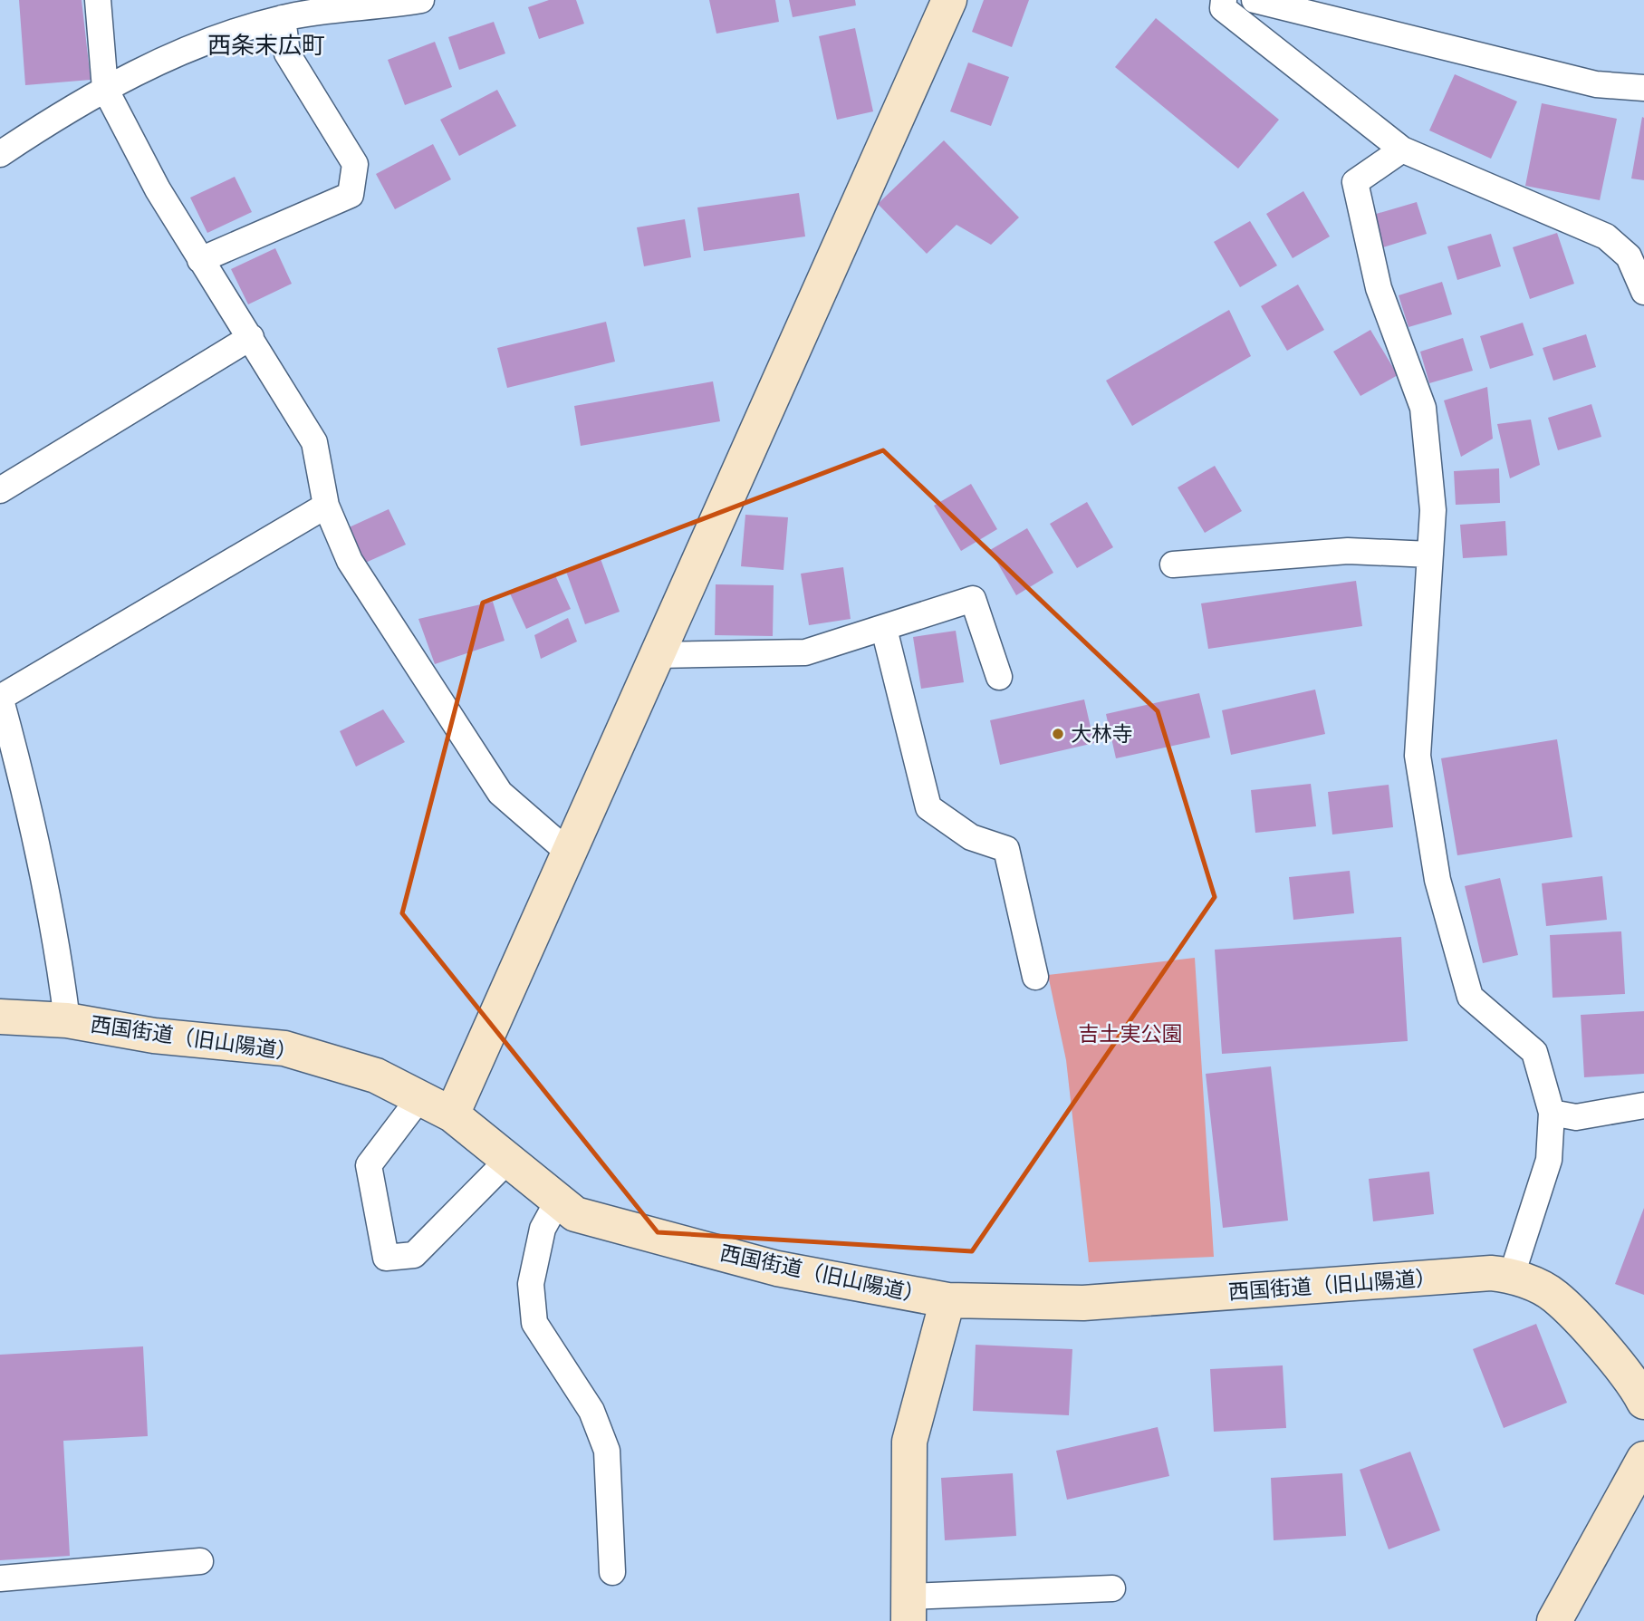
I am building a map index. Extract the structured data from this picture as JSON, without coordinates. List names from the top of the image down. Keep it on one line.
{"streets":{"street":["西国街道（旧山陽道）"]},"districts":["西条末広町"],"parks":["吉土実公園"],"places":["大林寺"]}
